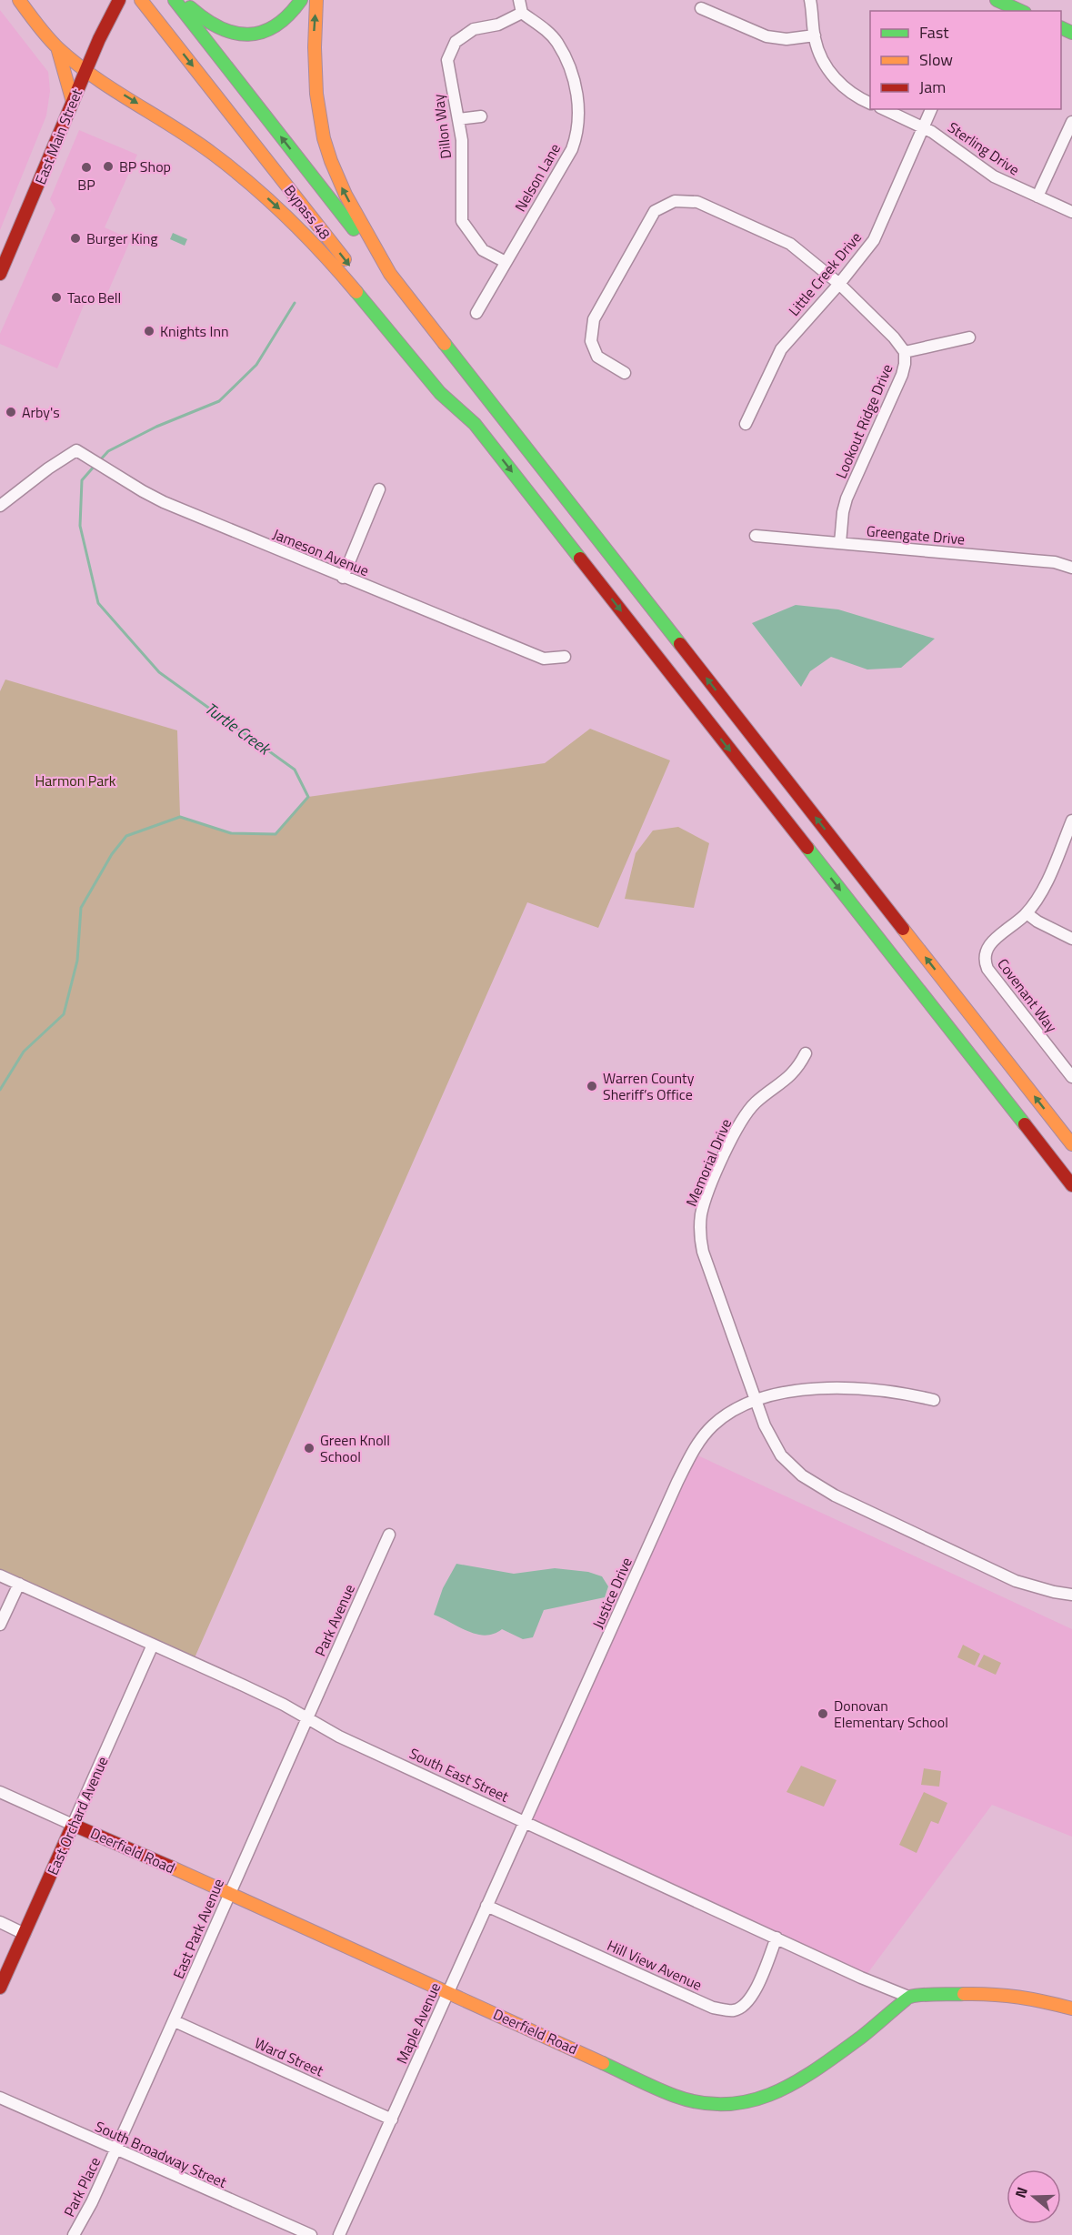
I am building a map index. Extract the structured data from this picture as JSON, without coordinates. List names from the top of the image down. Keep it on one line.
{"streets":{"main road":["East Main Street","Bypass 48","East Orchard Avenue","Deerfield Road"],"street":["Dillon Way","Sterling Drive","Nelson Lane","Little Creek Drive","Lookout Ridge Drive","Greengate Drive","Jameson Avenue","Covenant Way","Memorial Drive","Justice Drive","Park Avenue","South East Street","East Park Avenue","Hill View Avenue","Maple Avenue","Ward Street","South Broadway Street","Park Place"]},"crossings":[["Dillon Way","Nelson Lane"],["Sterling Drive","Little Creek Drive"],["Little Creek Drive","Lookout Ridge Drive"],["Lookout Ridge Drive","Greengate Drive"],["Memorial Drive","Justice Drive"],["Justice Drive","South East Street"],["Justice Drive","Maple Avenue"],["Park Avenue","South East Street"],["Park Avenue","East Park Avenue"],["South East Street","East Orchard Avenue"],["South East Street","Deerfield Road"],["South East Street","East Park Avenue"],["South East Street","Hill View Avenue"],["South East Street","Maple Avenue"],["East Orchard Avenue","Deerfield Road"],["Deerfield Road","East Park Avenue"],["Deerfield Road","Maple Avenue"],["East Park Avenue","Ward Street"],["East Park Avenue","South Broadway Street"],["East Park Avenue","Park Place"],["Hill View Avenue","Maple Avenue"],["Maple Avenue","Ward Street"],["South Broadway Street","Park Place"]],"water":["Turtle Creek"],"parks":["Harmon Park"],"places":["BP Shop","BP","Burger King","Taco Bell","Knights Inn","Arby's","Warren County Sheriff’s Office","Green Knoll School","Donovan Elementary School"],"legend":["Fast","Slow","Jam"],"north":"left"}
